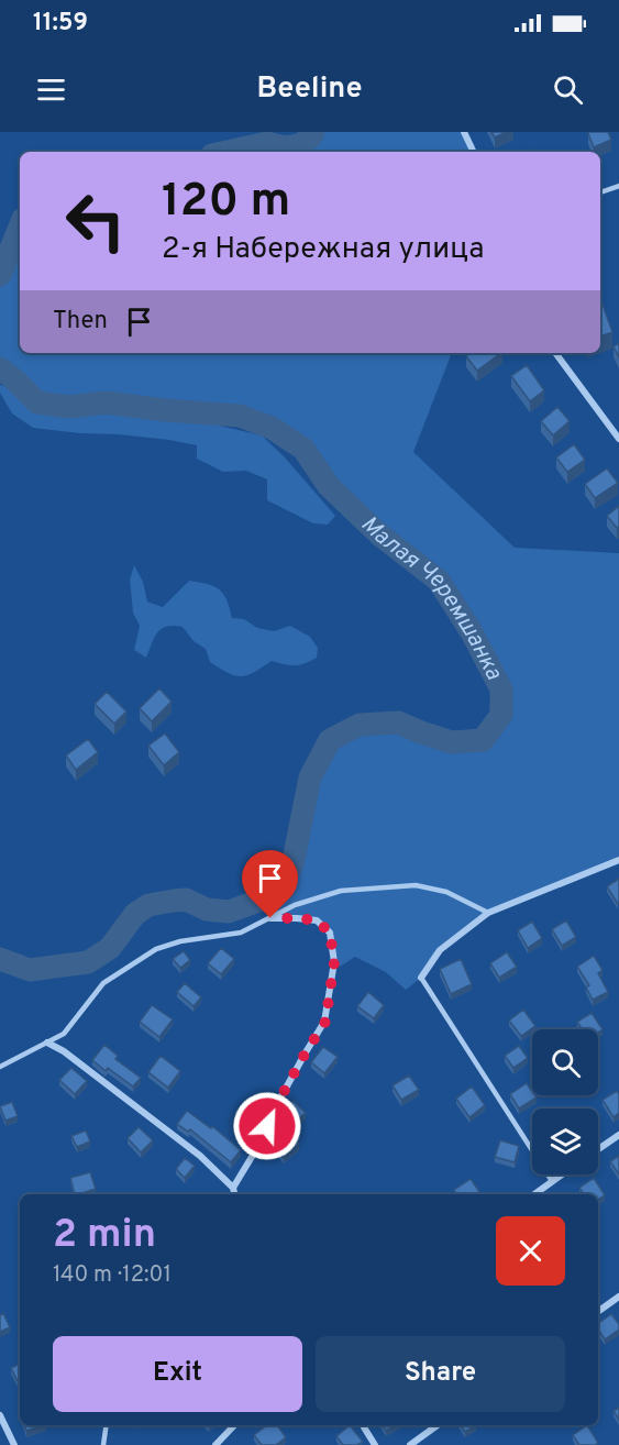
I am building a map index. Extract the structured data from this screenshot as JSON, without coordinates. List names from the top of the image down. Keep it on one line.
{"water":["Малая Черемшанка"],"page":{"status":"11:59","header":"Beeline","turn":["120 m","2-я Набережная улица"],"then":"Then","heading":["2 min","140 m · 12:01"],"buttons":["Exit","Share"]}}
